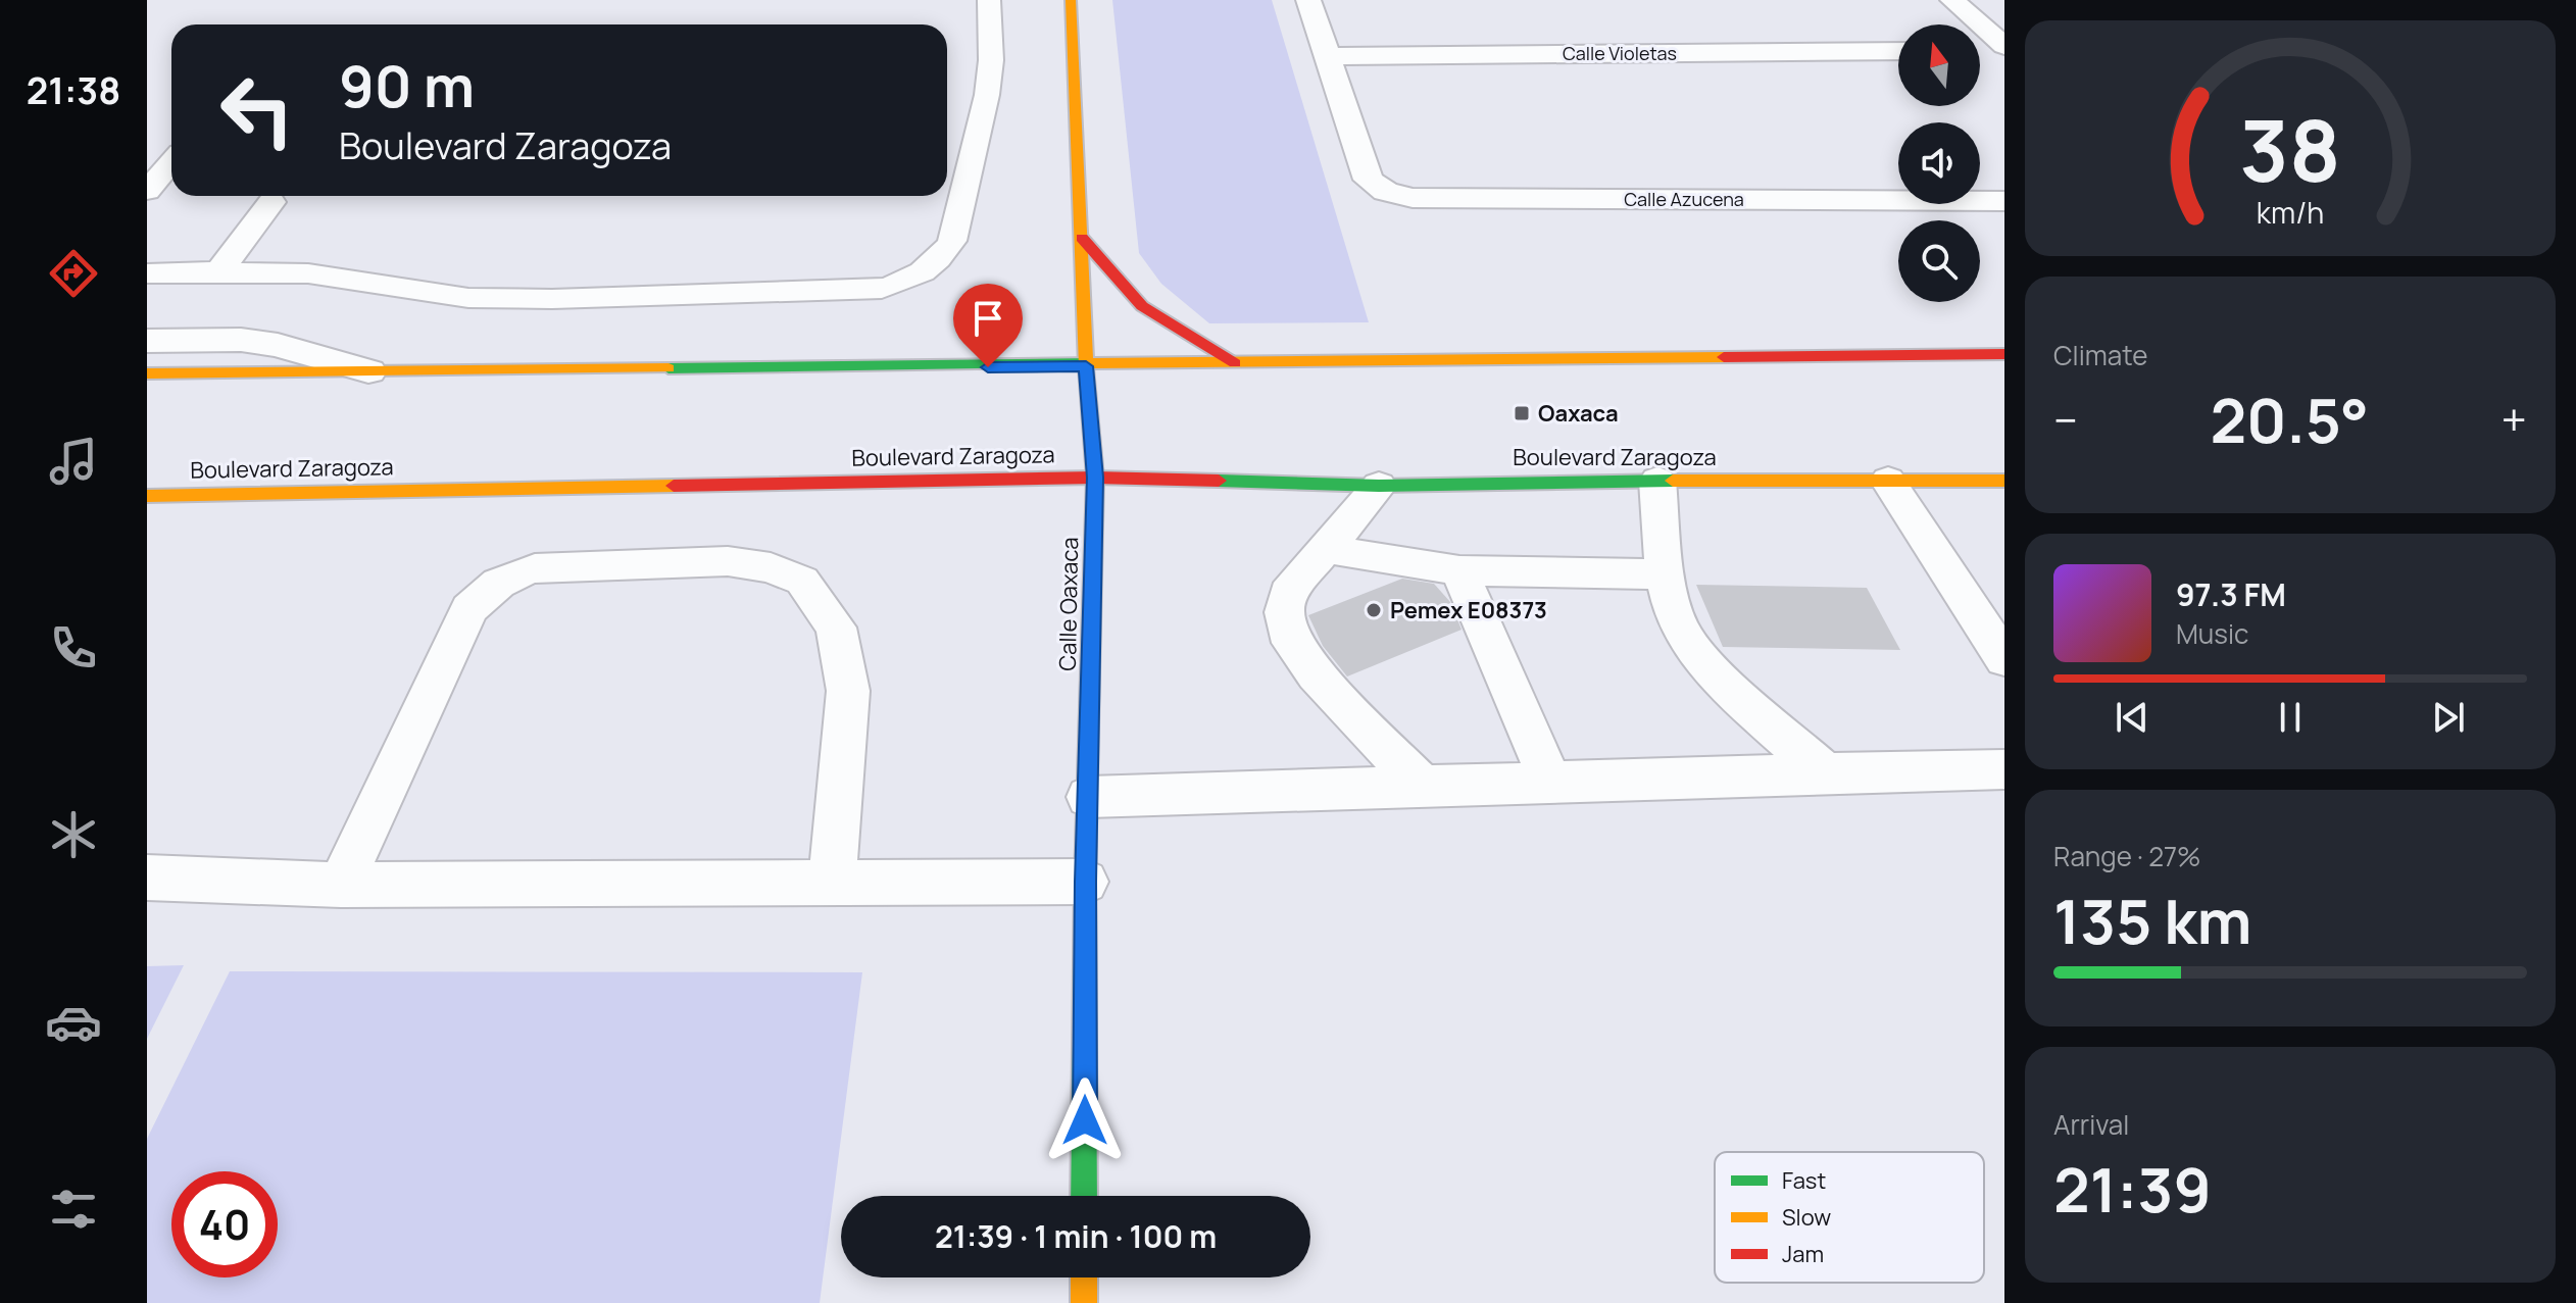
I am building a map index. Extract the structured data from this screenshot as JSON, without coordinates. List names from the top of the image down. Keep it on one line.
{"streets":{"main road":["Boulevard Zaragoza","Calle Oaxaca"],"street":["Calle Violetas","Calle Azucena"]},"crossings":[["Calle Violetas","Calle Azucena"],["Boulevard Zaragoza","Calle Oaxaca"]],"places":{"transit":["Oaxaca"],"other":["Pemex E08373"]},"legend":["Fast","Slow","Jam"],"north":"top","page":{"tabs":"21:38","turn":["90 m","Boulevard Zaragoza"],"tile":["Climate",["Range · 27%","135 km"],["Arrival","21:39"]],"heat":["−","20.5°","+"],"song":["97.3 FM","Music"],"limit":"40","trip":"21:39 · 1 min · 100 m","gauge":["38","km/h"]}}
